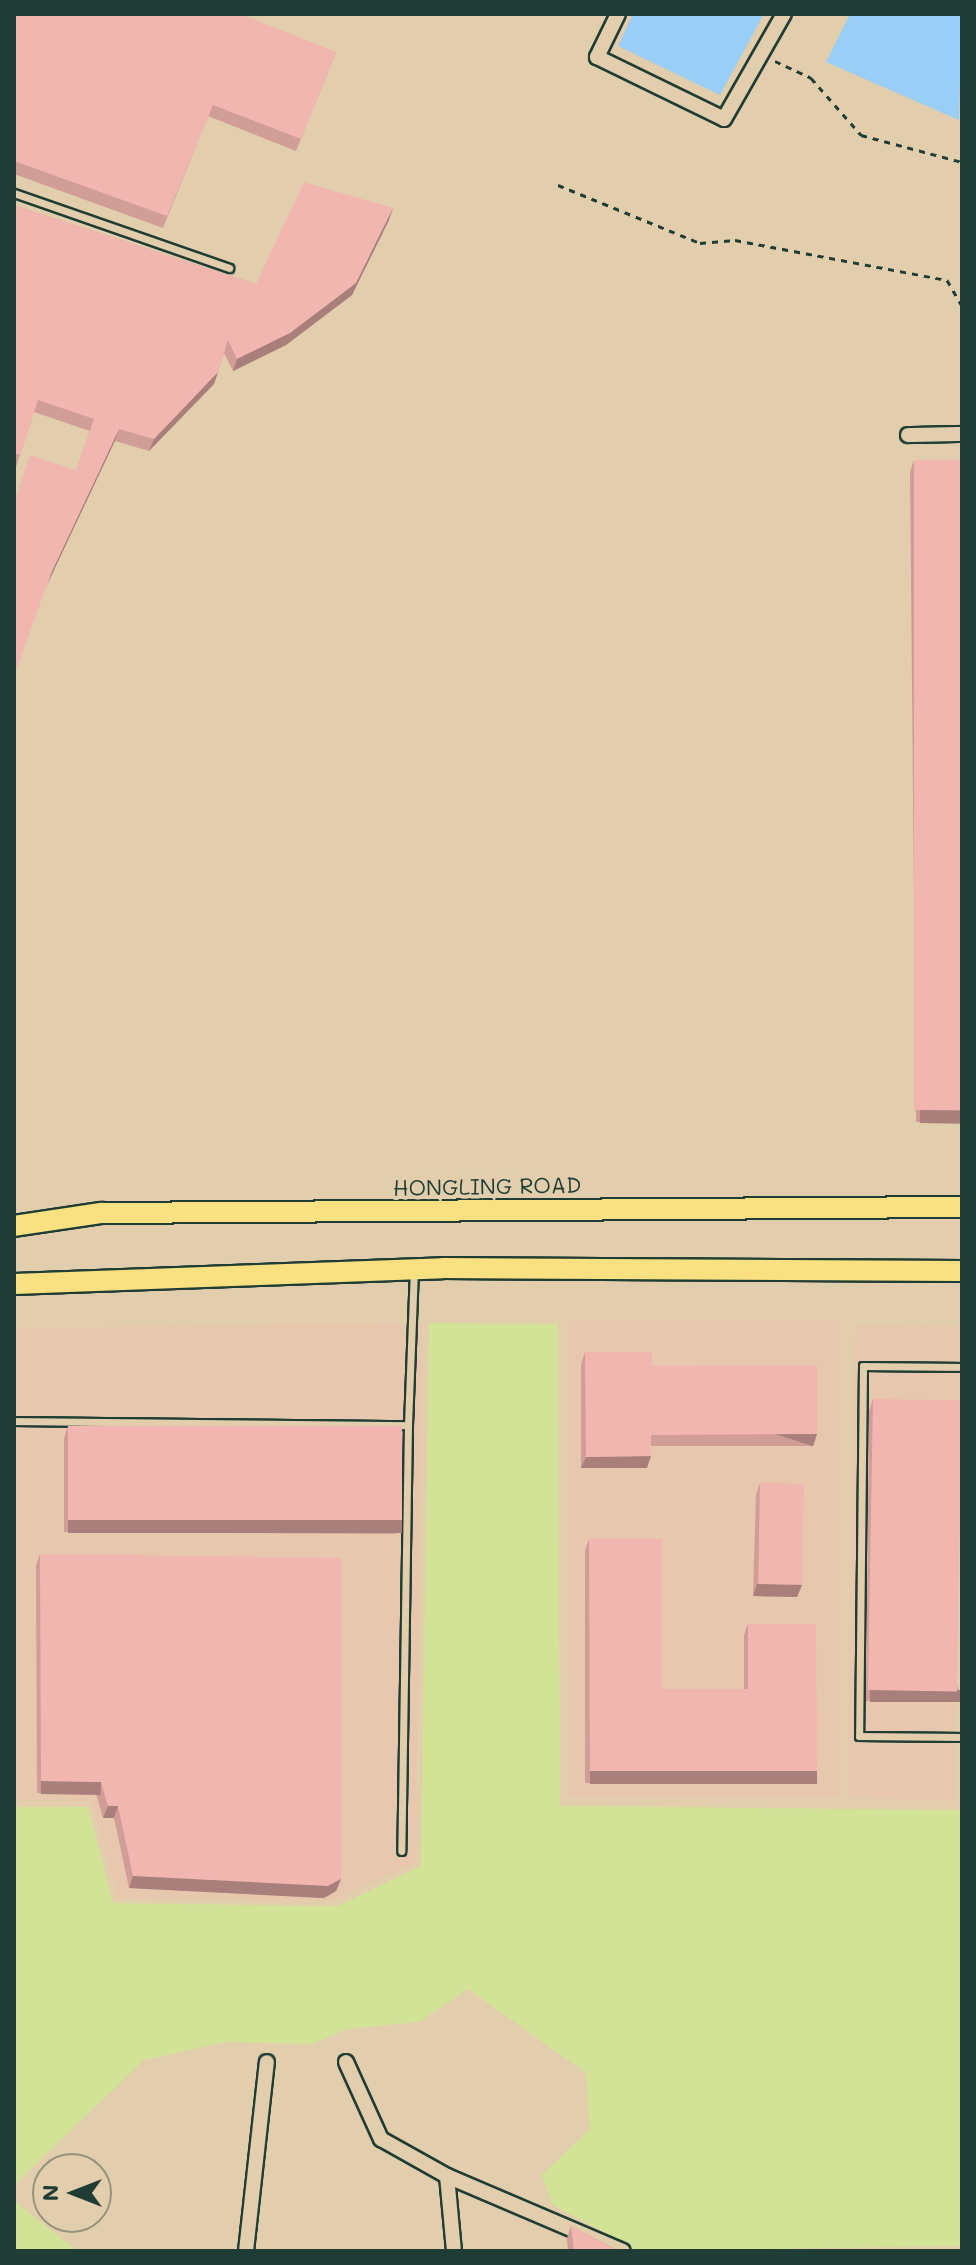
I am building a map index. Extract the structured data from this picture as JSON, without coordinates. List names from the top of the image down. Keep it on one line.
{"streets":{"main road":["HONGLING ROAD"]},"north":"left"}
